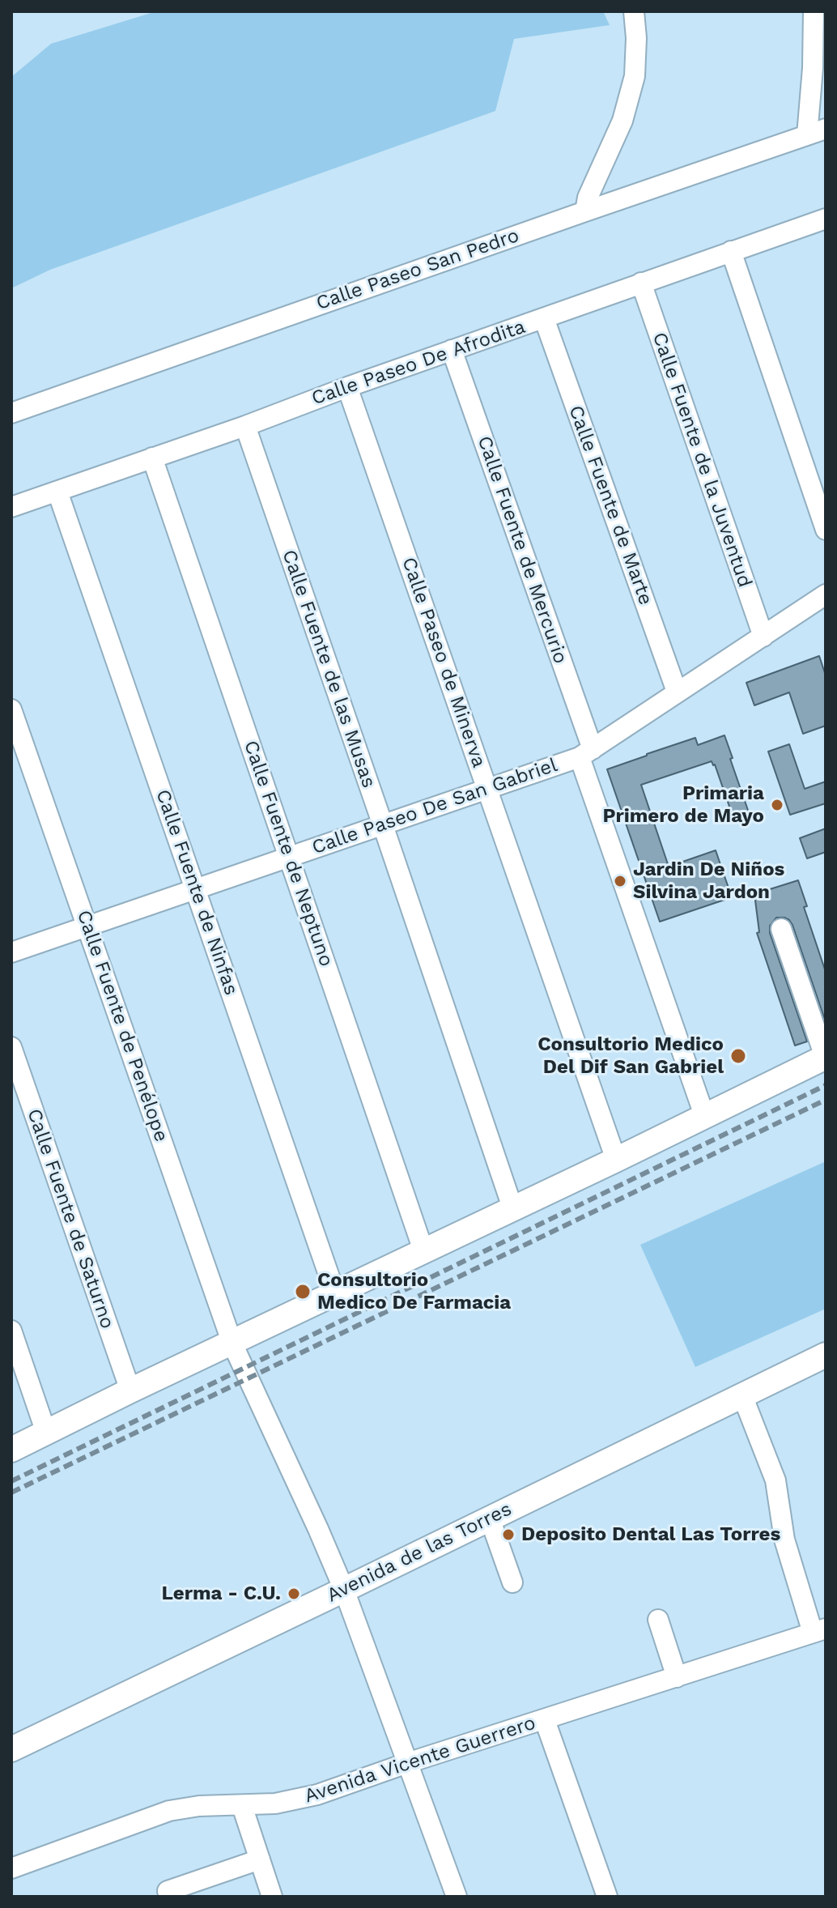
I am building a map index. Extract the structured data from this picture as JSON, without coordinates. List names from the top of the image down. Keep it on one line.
{"streets":{"main road":["Avenida de las Torres"],"street":["Calle Paseo San Pedro","Calle Paseo De Afrodita","Calle Fuente de la Juventud","Calle Fuente de Marte","Calle Fuente de Mercurio","Calle Paseo de Minerva","Calle Fuente de las Musas","Calle Paseo De San Gabriel","Calle Fuente de Neptuno","Calle Fuente de Ninfas","Calle Fuente de Penélope","Calle Fuente de Saturno","Avenida Vicente Guerrero"]},"crossings":[["Calle Paseo De Afrodita","Calle Fuente de la Juventud"],["Calle Paseo De Afrodita","Calle Fuente de Marte"],["Calle Paseo De Afrodita","Calle Fuente de Mercurio"],["Calle Paseo De Afrodita","Calle Paseo de Minerva"],["Calle Paseo De Afrodita","Calle Fuente de las Musas"],["Calle Paseo De Afrodita","Calle Fuente de Neptuno"],["Calle Paseo De Afrodita","Calle Fuente de Ninfas"],["Calle Fuente de la Juventud","Calle Paseo De San Gabriel"],["Calle Fuente de Marte","Calle Paseo De San Gabriel"],["Calle Fuente de Mercurio","Calle Paseo De San Gabriel"],["Calle Paseo de Minerva","Calle Paseo De San Gabriel"],["Calle Fuente de las Musas","Calle Paseo De San Gabriel"],["Calle Paseo De San Gabriel","Calle Fuente de Neptuno"],["Calle Paseo De San Gabriel","Calle Fuente de Ninfas"],["Calle Paseo De San Gabriel","Calle Fuente de Penélope"],["Calle Fuente de Penélope","Avenida de las Torres"],["Calle Fuente de Penélope","Avenida Vicente Guerrero"]],"places":["Primaria Primero de Mayo","Jardin De Niños Silvina Jardon","Consultorio Medico Del Dif San Gabriel","Consultorio Medico De Farmacia","Deposito Dental Las Torres","Lerma - C.U."]}
